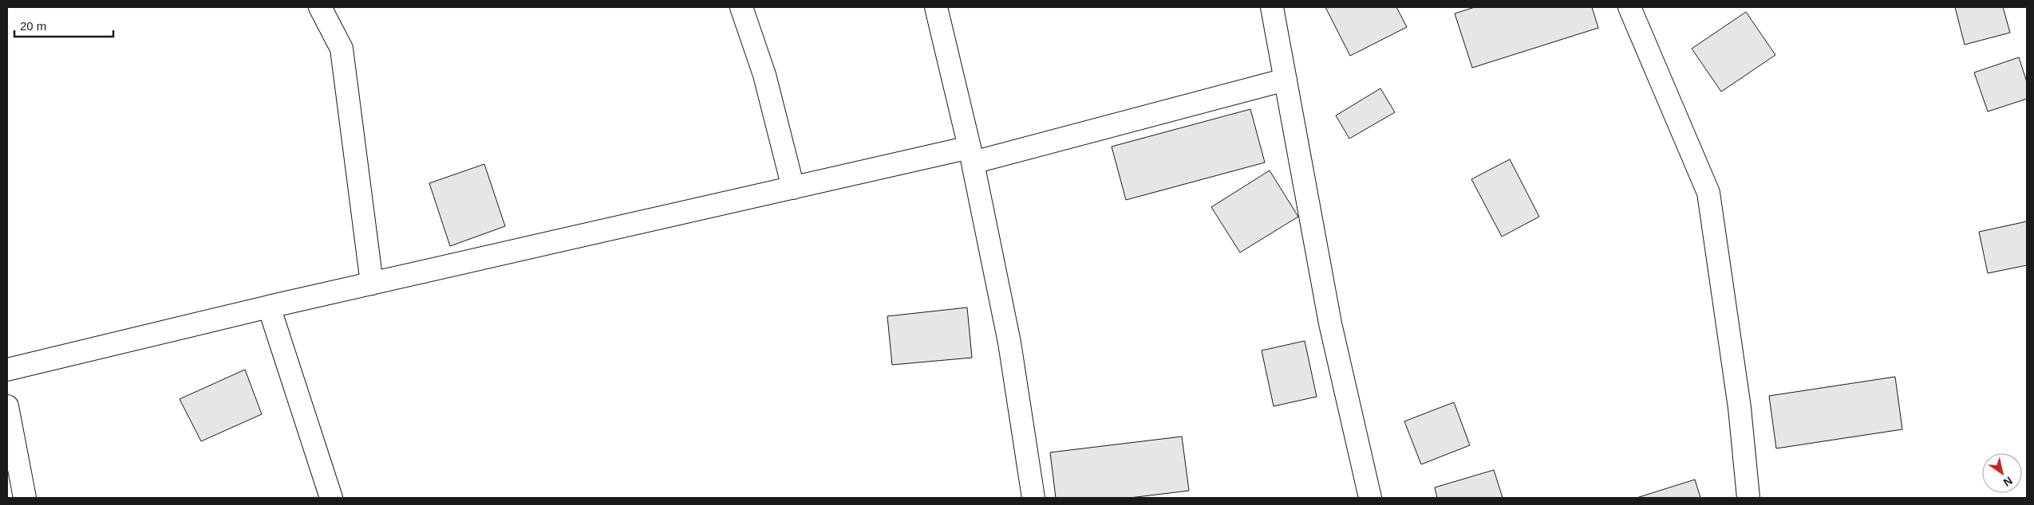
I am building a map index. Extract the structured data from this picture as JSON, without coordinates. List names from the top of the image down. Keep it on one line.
{"scale_bar":"20 m","north":"bottom right"}
